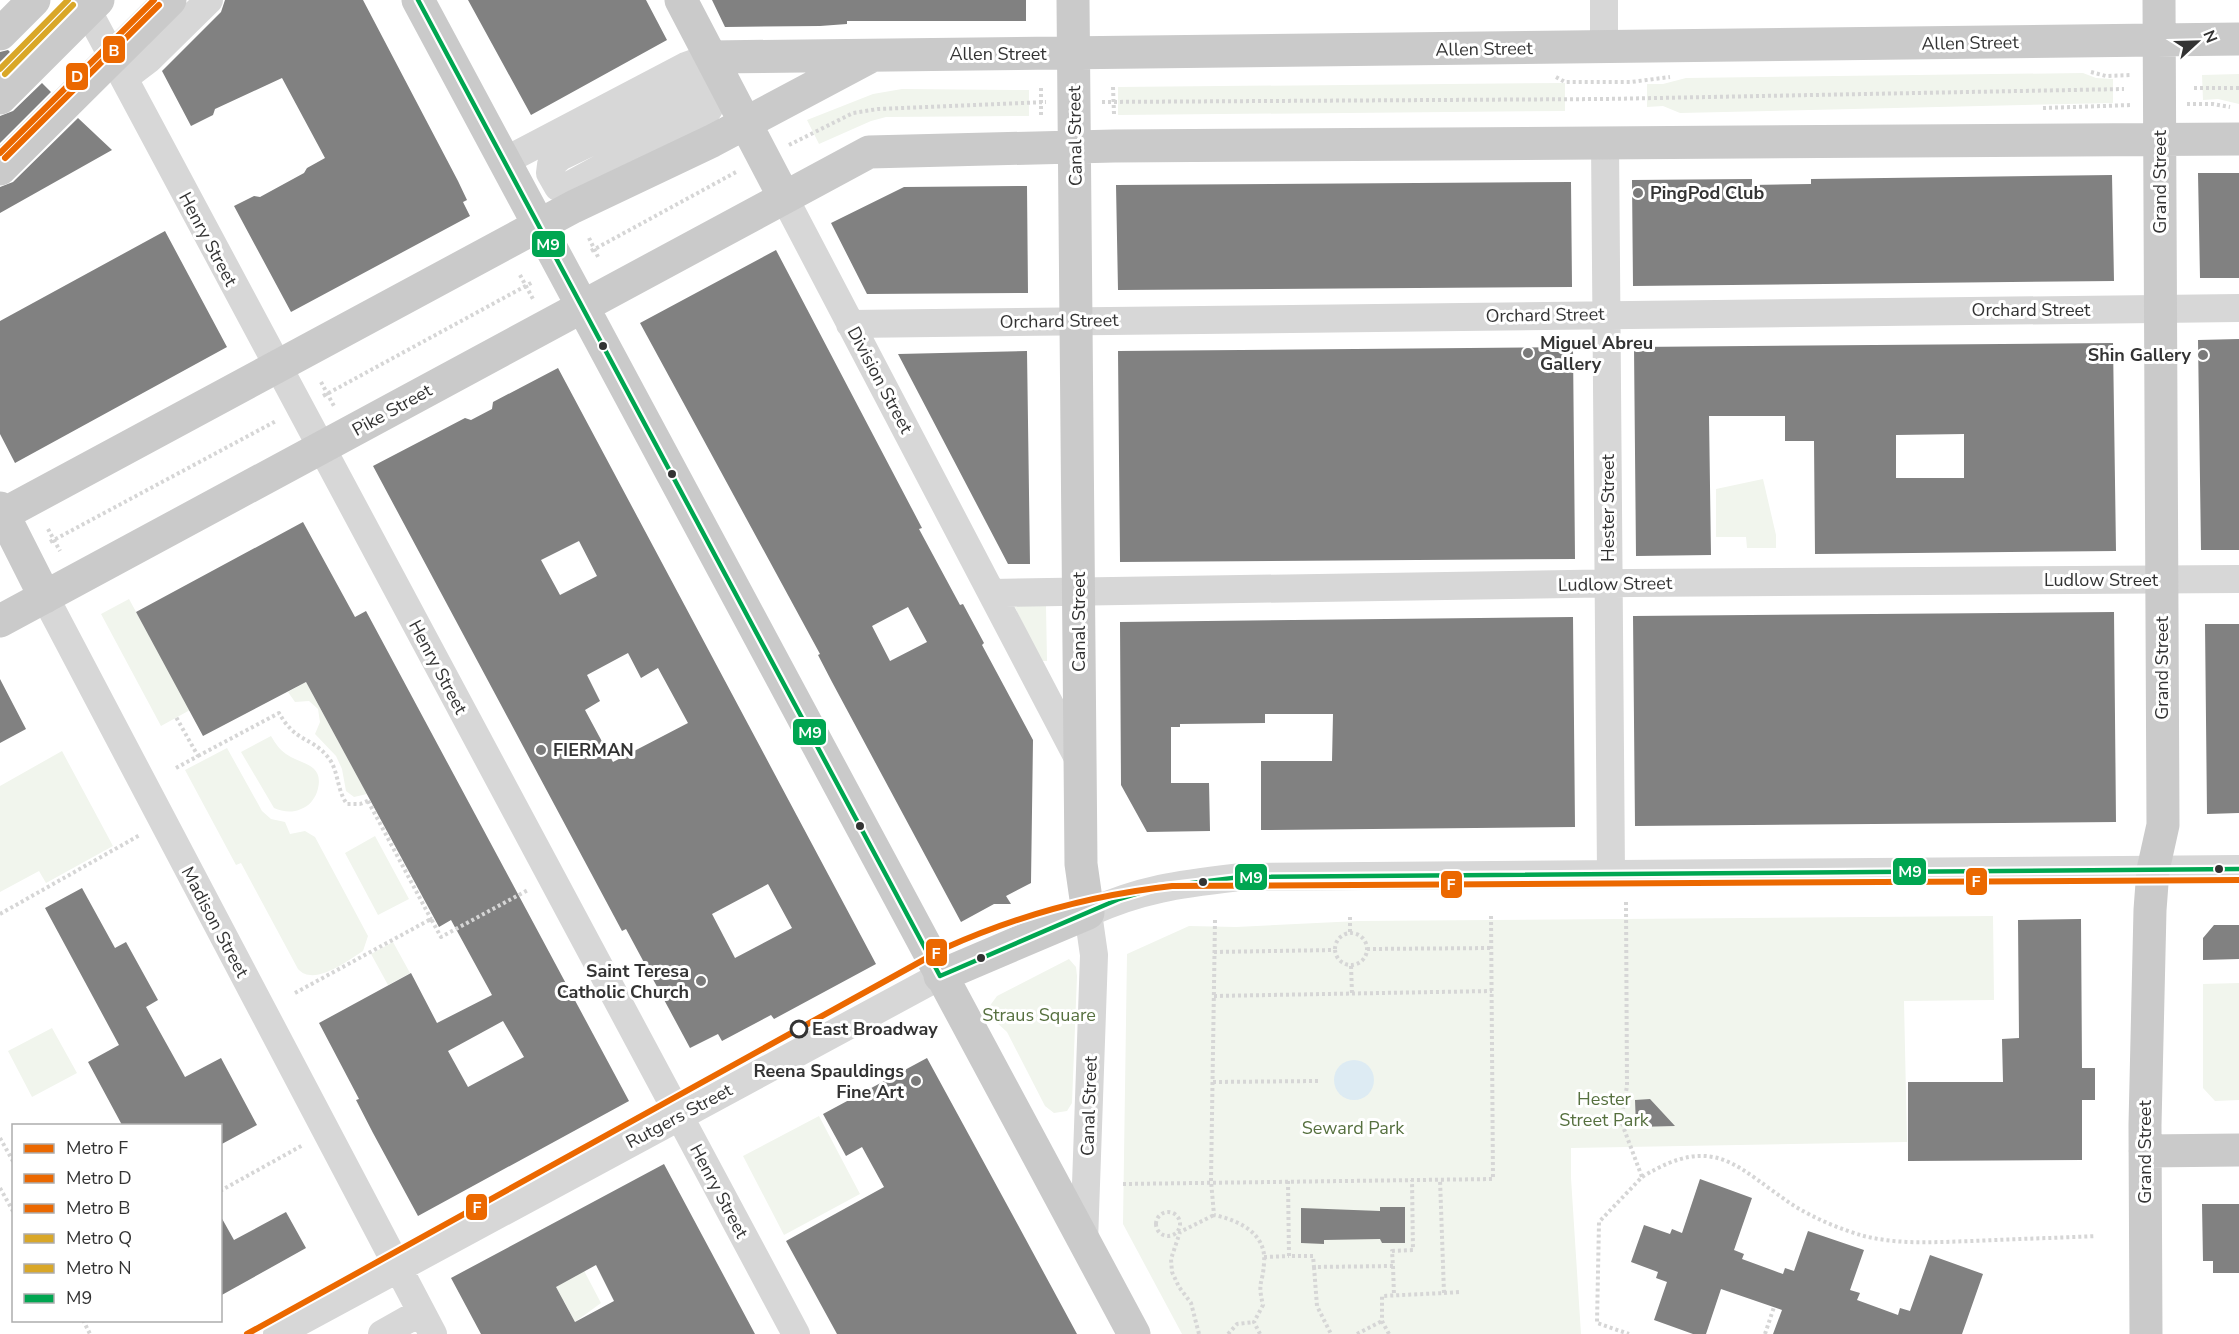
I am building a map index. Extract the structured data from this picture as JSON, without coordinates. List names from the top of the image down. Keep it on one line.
{"streets":{"main road":["Allen Street","Canal Street","Grand Street","Division Street","Pike Street","Madison Street","Rutgers Street"],"street":["Henry Street","Orchard Street","Hester Street","Ludlow Street"]},"crossings":[["Allen Street","Canal Street"],["Allen Street","Grand Street"],["Allen Street","Division Street"],["Canal Street","Orchard Street"],["Canal Street","Division Street"],["Canal Street","Ludlow Street"],["Canal Street","Rutgers Street"],["Grand Street","Orchard Street"],["Grand Street","Ludlow Street"],["Henry Street","Pike Street"],["Henry Street","Rutgers Street"],["Orchard Street","Division Street"],["Orchard Street","Hester Street"],["Division Street","Pike Street"],["Division Street","Ludlow Street"],["Pike Street","Madison Street"],["Hester Street","Ludlow Street"],["Madison Street","Rutgers Street"]],"parks":["Straus Square","Hester Street Park","Seward Park"],"places":["PingPod Club","Miguel Abreu Gallery","Shin Gallery","FIERMAN","Saint Teresa Catholic Church","East Broadway","Reena Spauldings Fine Art"],"lines":["metro line D","metro line Q","transit line M9","metro line B","metro line N","metro line F"],"legend":["Metro F","Metro D","Metro B","Metro Q","Metro N","M9"],"north":"right"}
